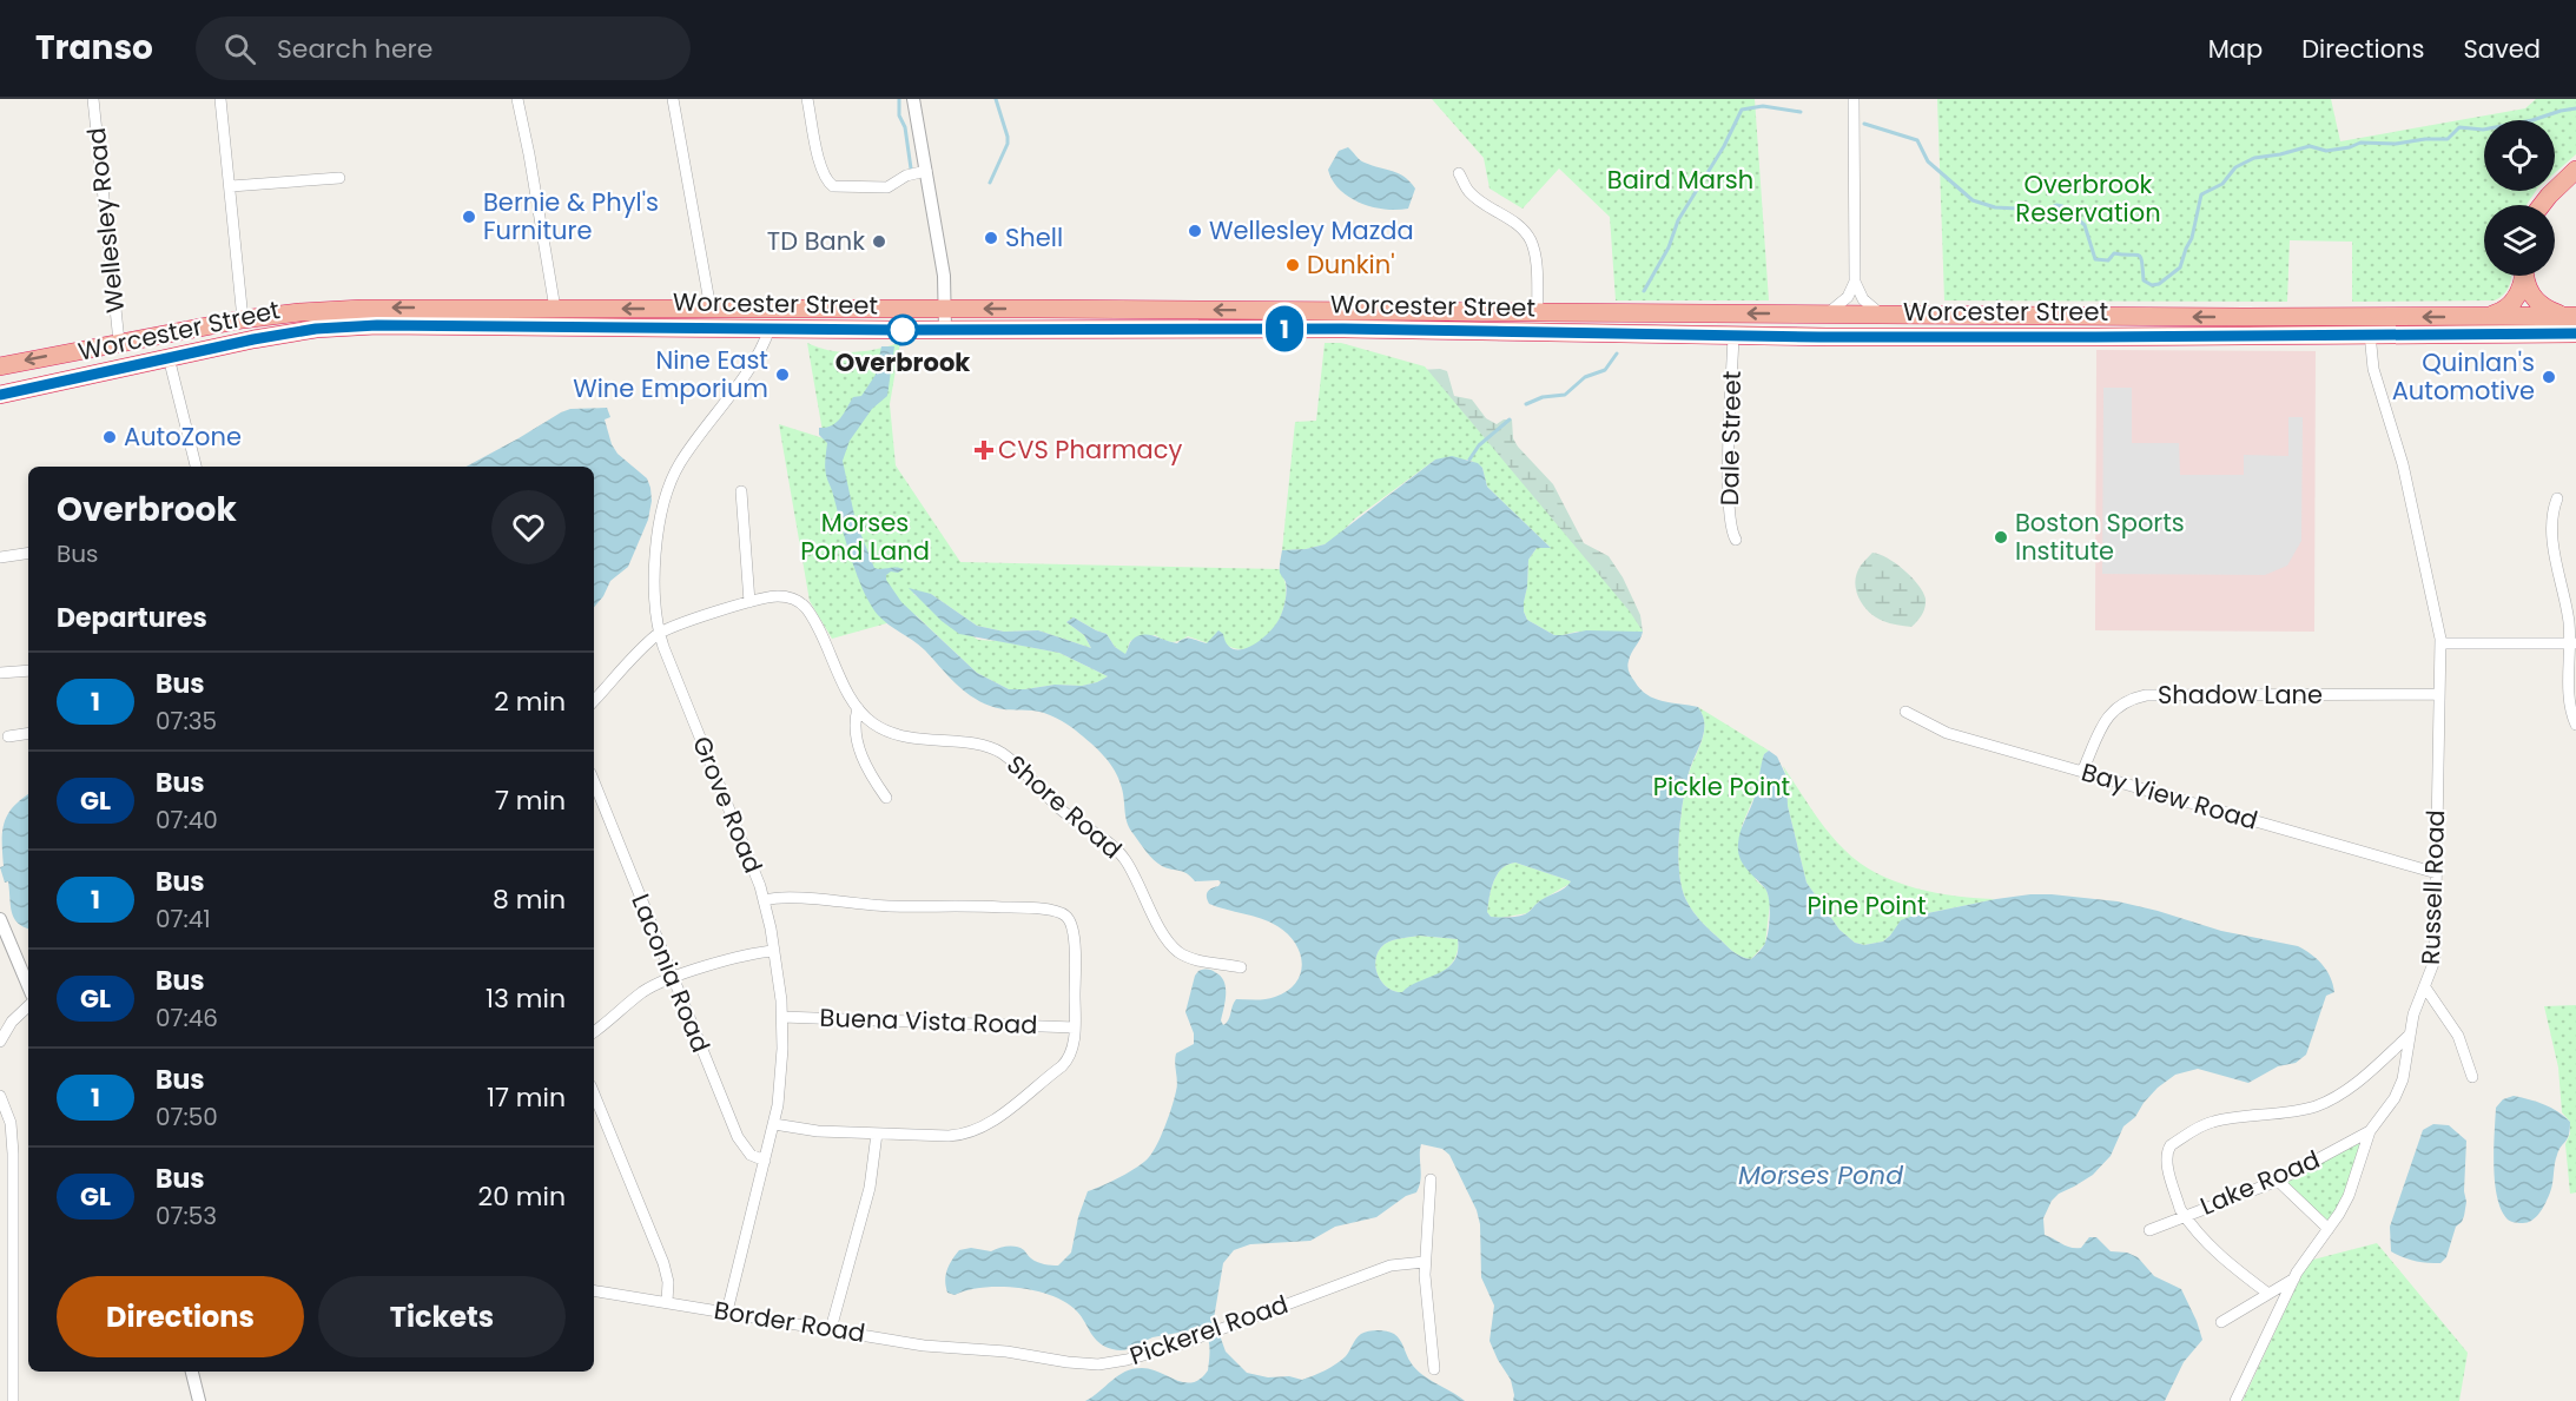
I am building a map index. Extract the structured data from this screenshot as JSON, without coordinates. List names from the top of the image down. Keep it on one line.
{"streets":{"highway":["Worcester Street"],"street":["Wellesley Road","Dale Street","Shadow Lane","Bay View Road","Grove Road","Shore Road","Russell Road","Laconia Road","Buena Vista Road","Lake Road","Border Road","Pickerel Road"]},"crossings":[["Wellesley Road","Worcester Street"],["Worcester Street","Dale Street"],["Worcester Street","Grove Road"],["Worcester Street","Russell Road"],["Shadow Lane","Bay View Road"],["Shadow Lane","Russell Road"],["Bay View Road","Russell Road"],["Grove Road","Shore Road"],["Grove Road","Laconia Road"],["Grove Road","Buena Vista Road"],["Grove Road","Border Road"],["Russell Road","Lake Road"],["Border Road","Pickerel Road"]],"water":["Morses Pond"],"parks":["Baird Marsh","Overbrook Reservation","Morses Pond Land","Pickle Point","Pine Point"],"places":{"other":["Bernie & Phyl's Furniture","Wellesley Mazda","Shell","TD Bank","Dunkin'","Overbrook","Nine East Wine Emporium","Quinlan's Automotive","AutoZone","Boston Sports Institute"],"health":["CVS Pharmacy"]},"lines":["bus line 1"],"page":{"header":"Transo","search":"Search here","nav":["Map","Directions","Saved"],"on_map":"1","heading":[["Overbrook","Bus"],"Departures"],"list":[{"mark":"1","name":"Bus","note":"07:35","value":"2 min"},{"mark":"GL","name":"Bus","note":"07:40","value":"7 min"},{"mark":"1","name":"Bus","note":"07:41","value":"8 min"},{"mark":"GL","name":"Bus","note":"07:46","value":"13 min"},{"mark":"1","name":"Bus","note":"07:50","value":"17 min"},{"mark":"GL","name":"Bus","note":"07:53","value":"20 min"}],"buttons":["Directions","Tickets"]}}
